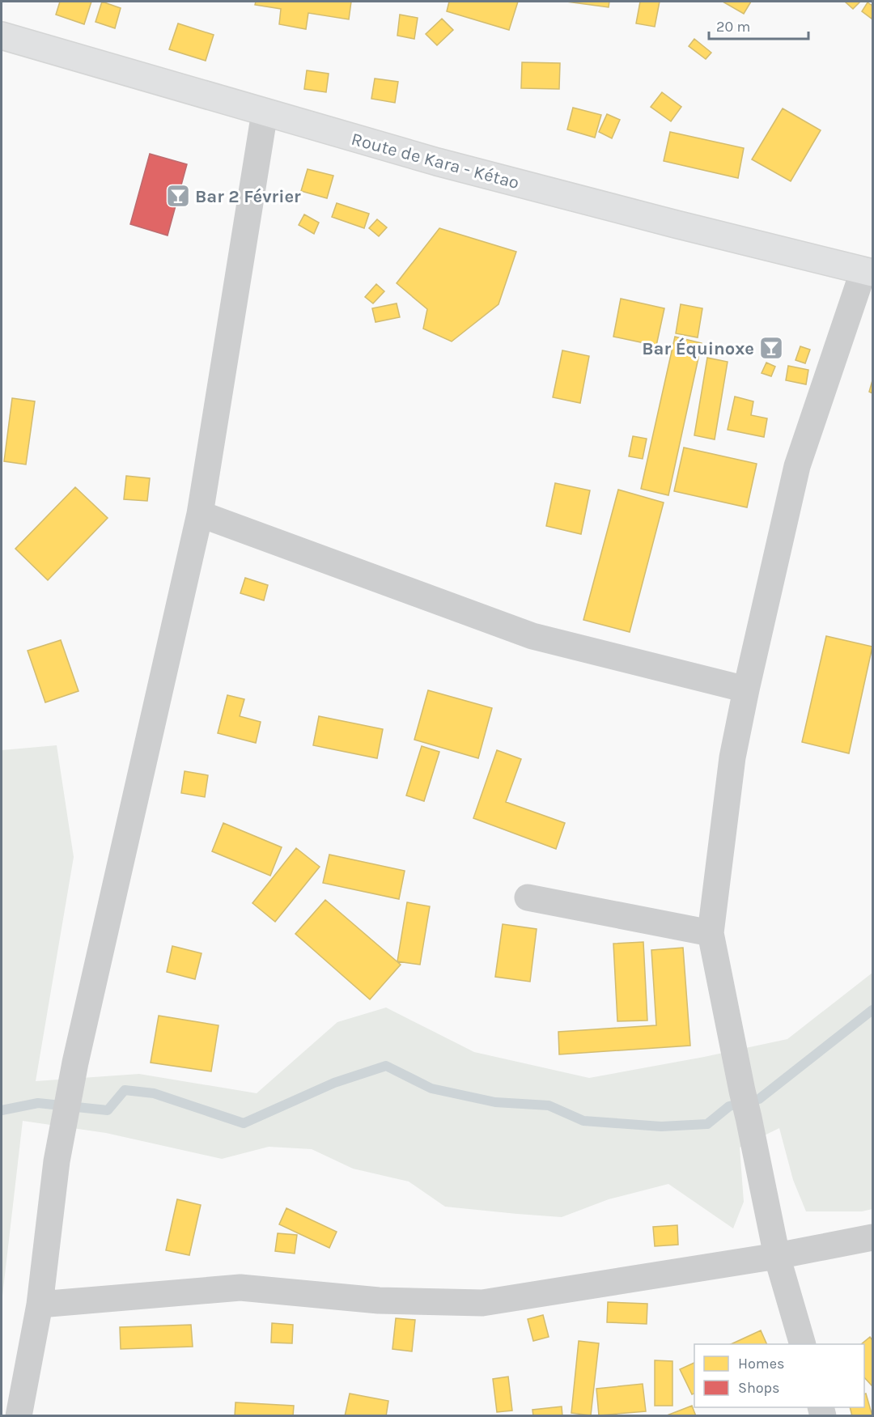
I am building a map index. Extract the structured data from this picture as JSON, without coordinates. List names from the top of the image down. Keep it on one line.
{"streets":{"main road":["Route de Kara - Kétao"]},"places":{"bar":["Bar 2 Février","Bar Équinoxe"]},"legend":["Homes","Shops"],"scale_bar":"20 m"}
